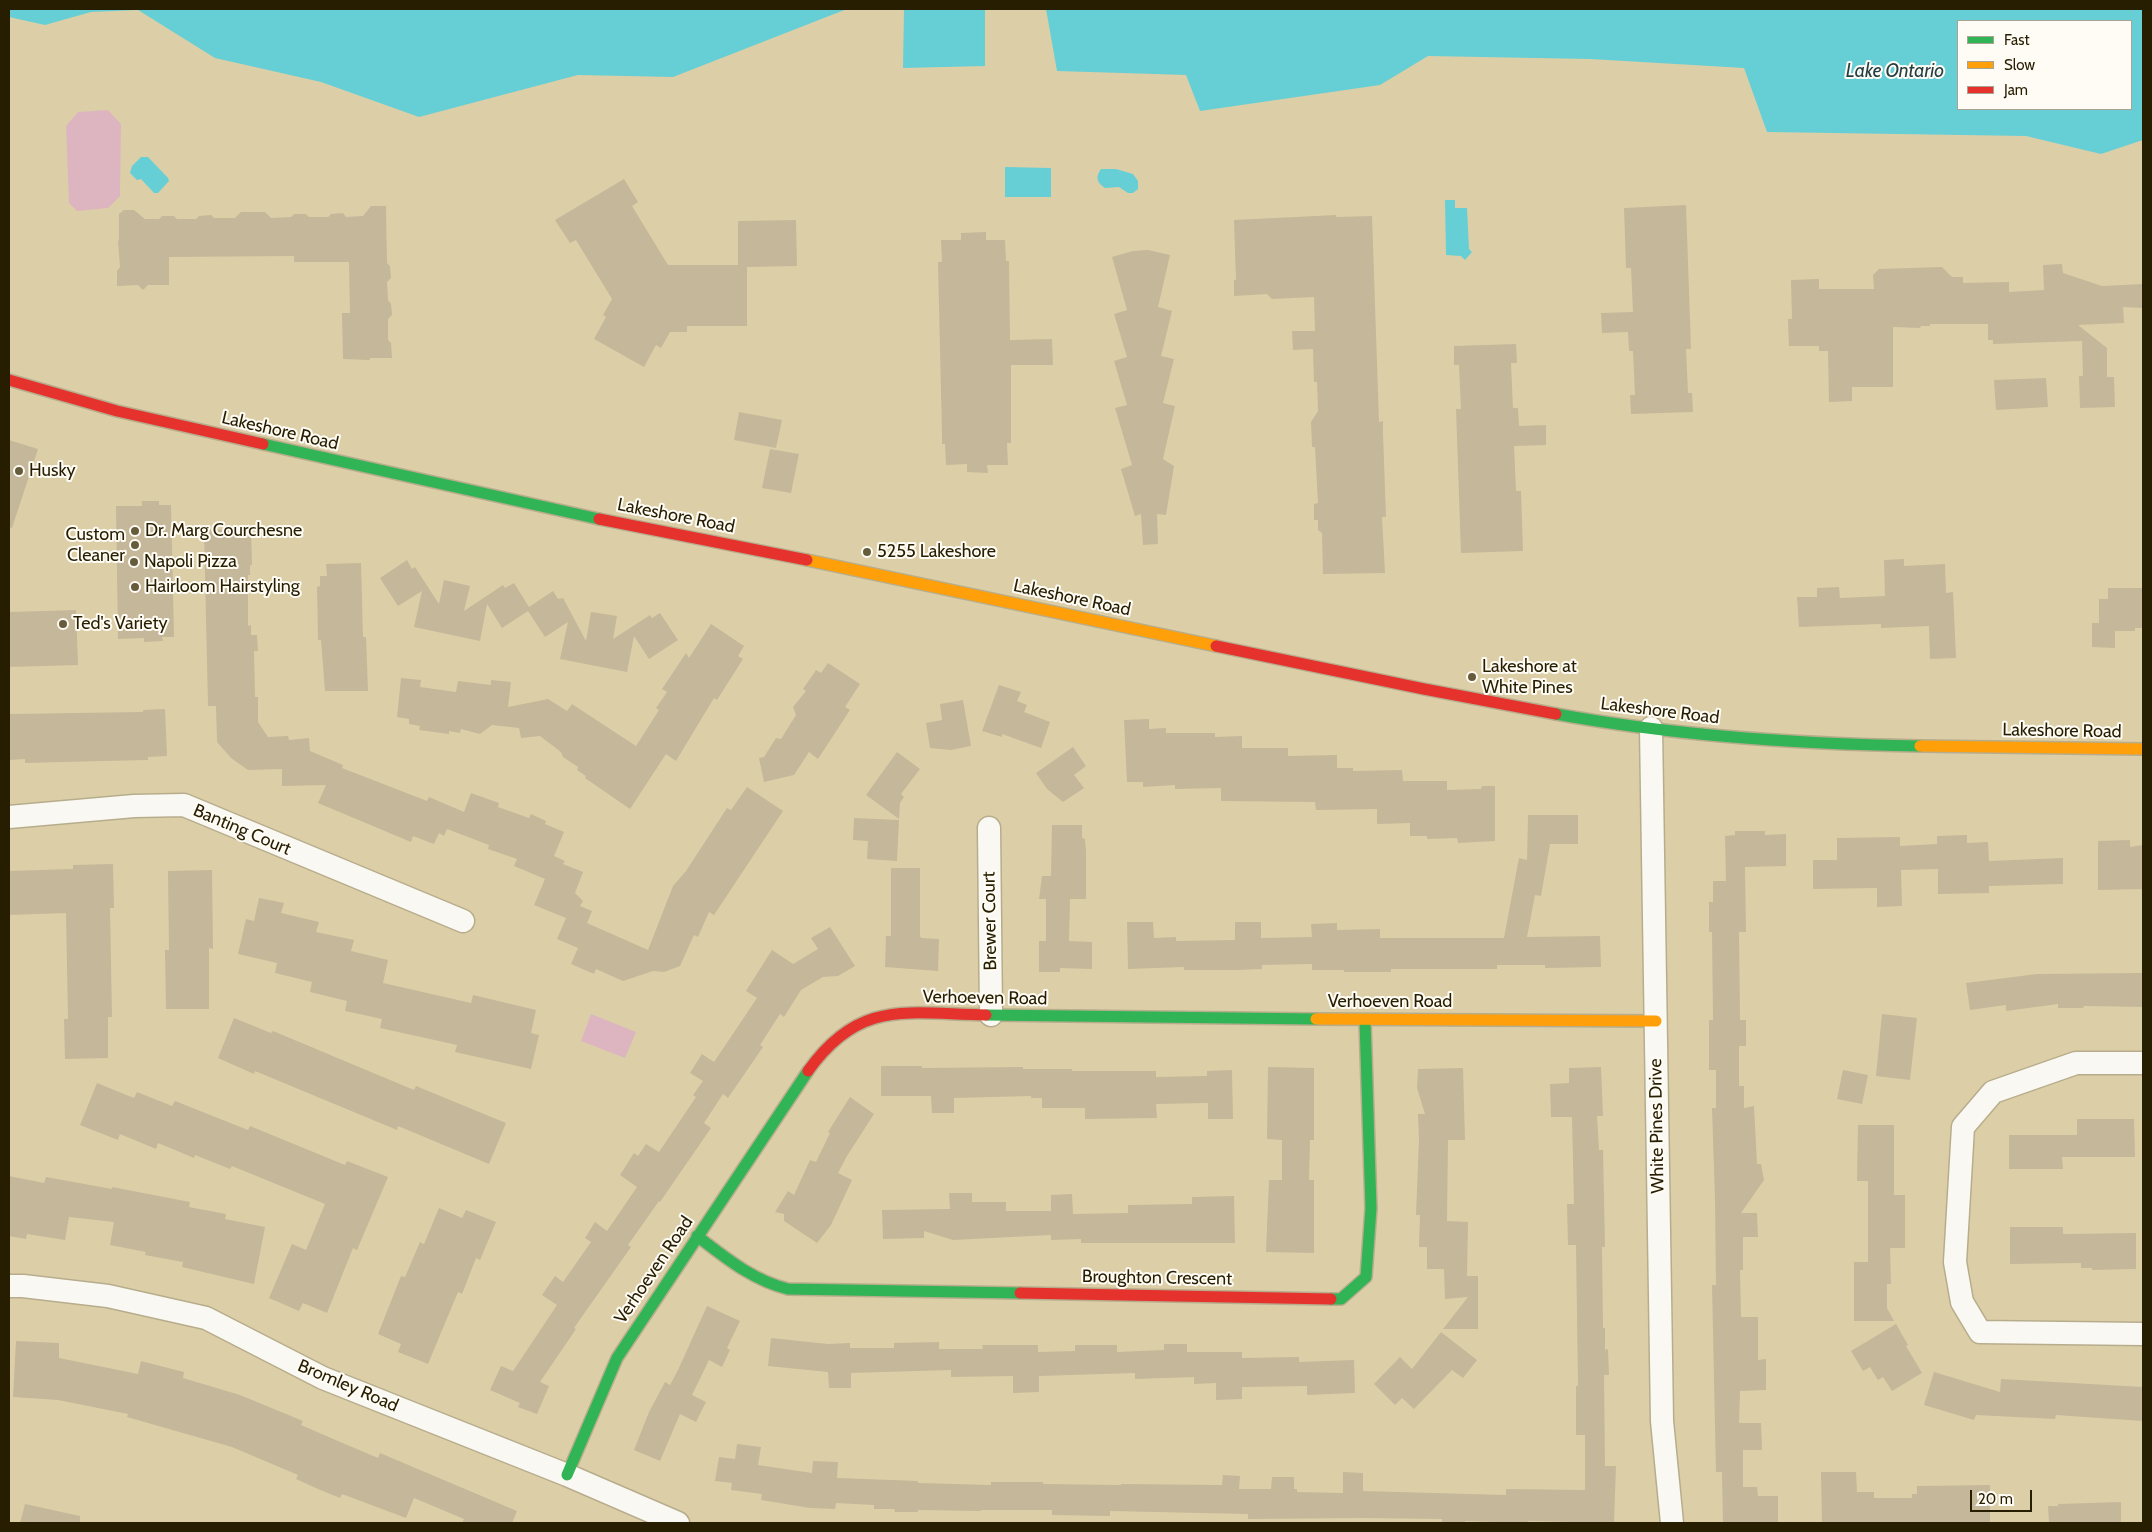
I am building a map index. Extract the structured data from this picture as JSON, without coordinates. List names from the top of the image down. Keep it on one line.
{"streets":{"street":["Lakeshore Road","Banting Court","Brewer Court","Verhoeven Road","White Pines Drive","Broughton Crescent","Bromley Road"]},"crossings":[["Lakeshore Road","White Pines Drive"],["Brewer Court","Verhoeven Road"],["Verhoeven Road","White Pines Drive"],["Verhoeven Road","Broughton Crescent"],["Verhoeven Road","Bromley Road"]],"water":["Lake Ontario"],"places":["Husky","Dr. Marg Courchesne","Custom Cleaner","5255 Lakeshore","Napoli Pizza","Hairloom Hairstyling","Ted's Variety","Lakeshore at White Pines"],"legend":["Fast","Slow","Jam"],"scale_bar":"20 m"}
